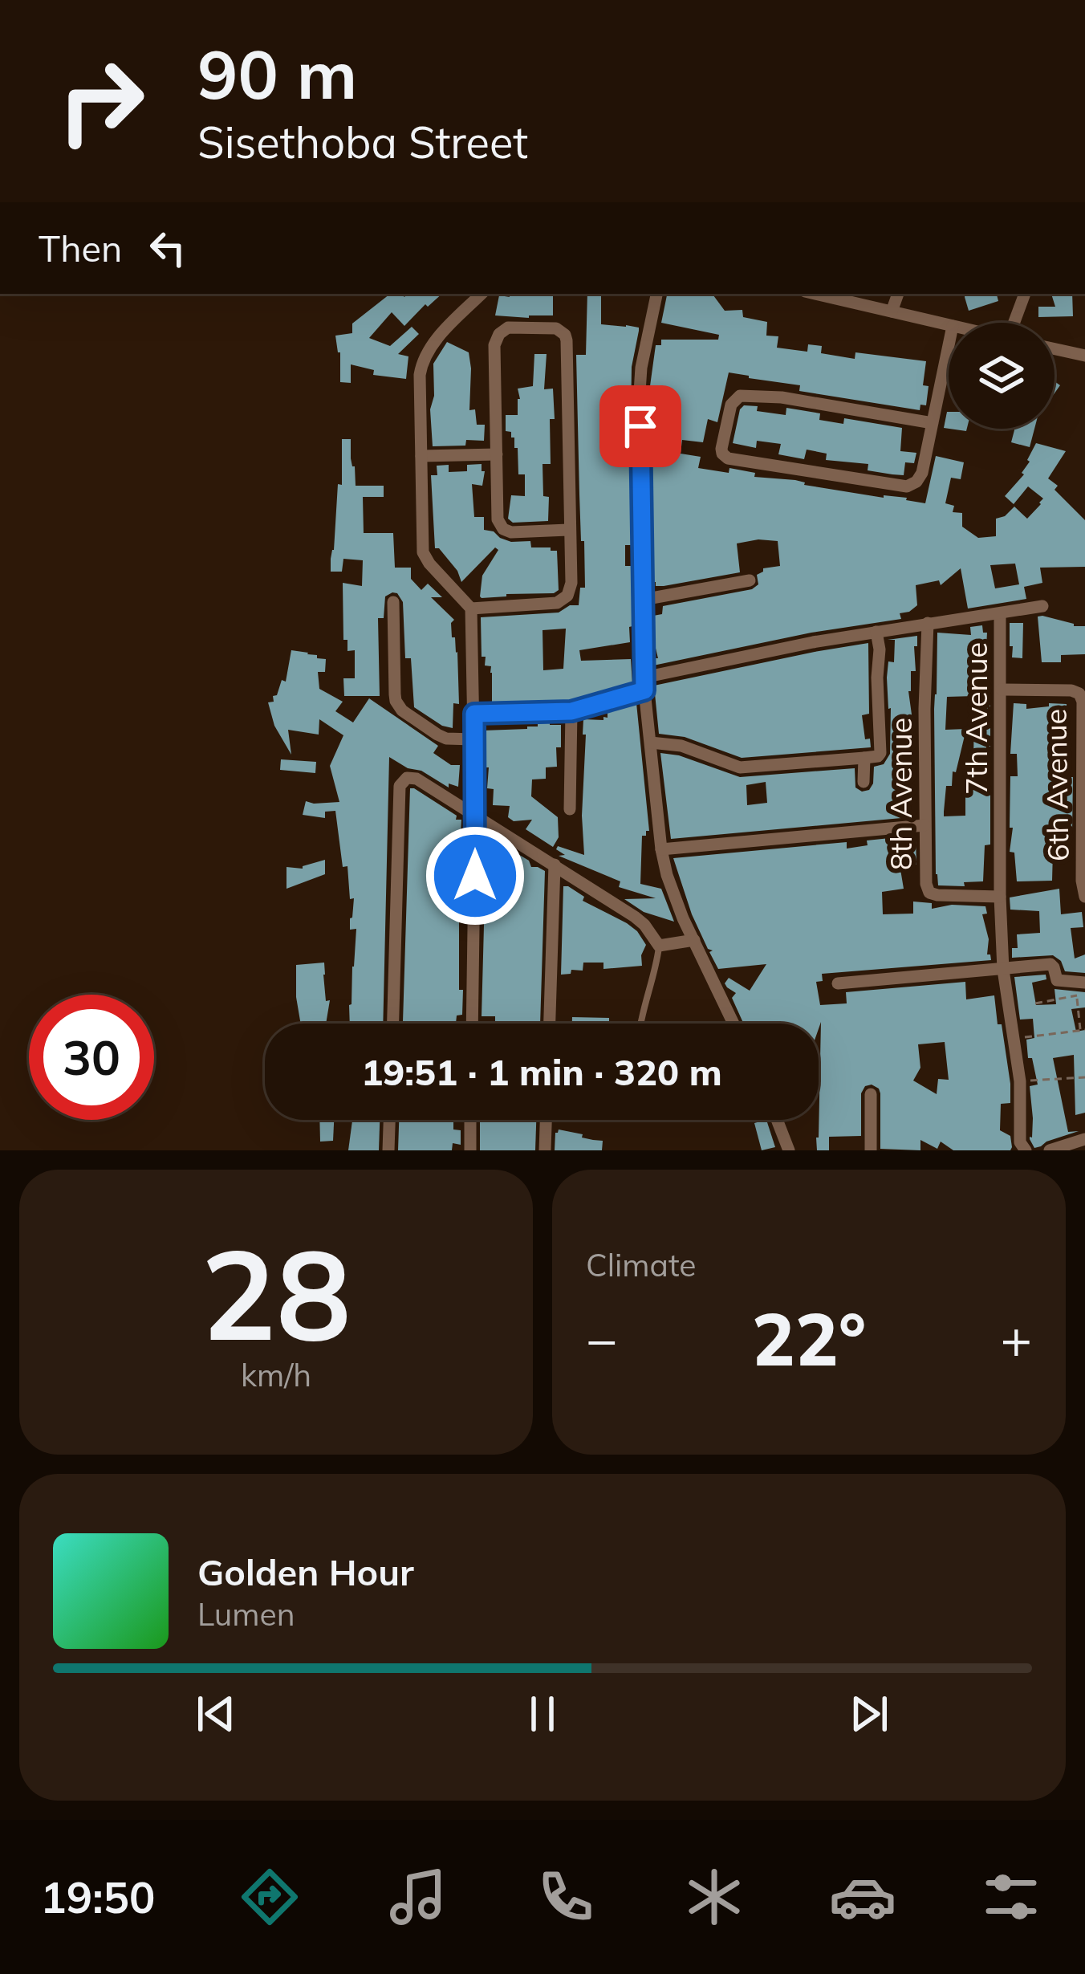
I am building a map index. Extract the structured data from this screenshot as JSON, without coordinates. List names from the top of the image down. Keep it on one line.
{"streets":{"street":["7th Avenue","6th Avenue","8th Avenue"]},"crossings":[["7th Avenue","6th Avenue"],["7th Avenue","8th Avenue"]],"page":{"turn":["90 m","Sisethoba Street"],"then":"Then","limit":"30","trip":"19:51 · 1 min · 320 m","tile":[["28","km/h"],"Climate"],"heat":["−","22°","+"],"song":["Golden Hour","Lumen"],"tabs":"19:50"}}
